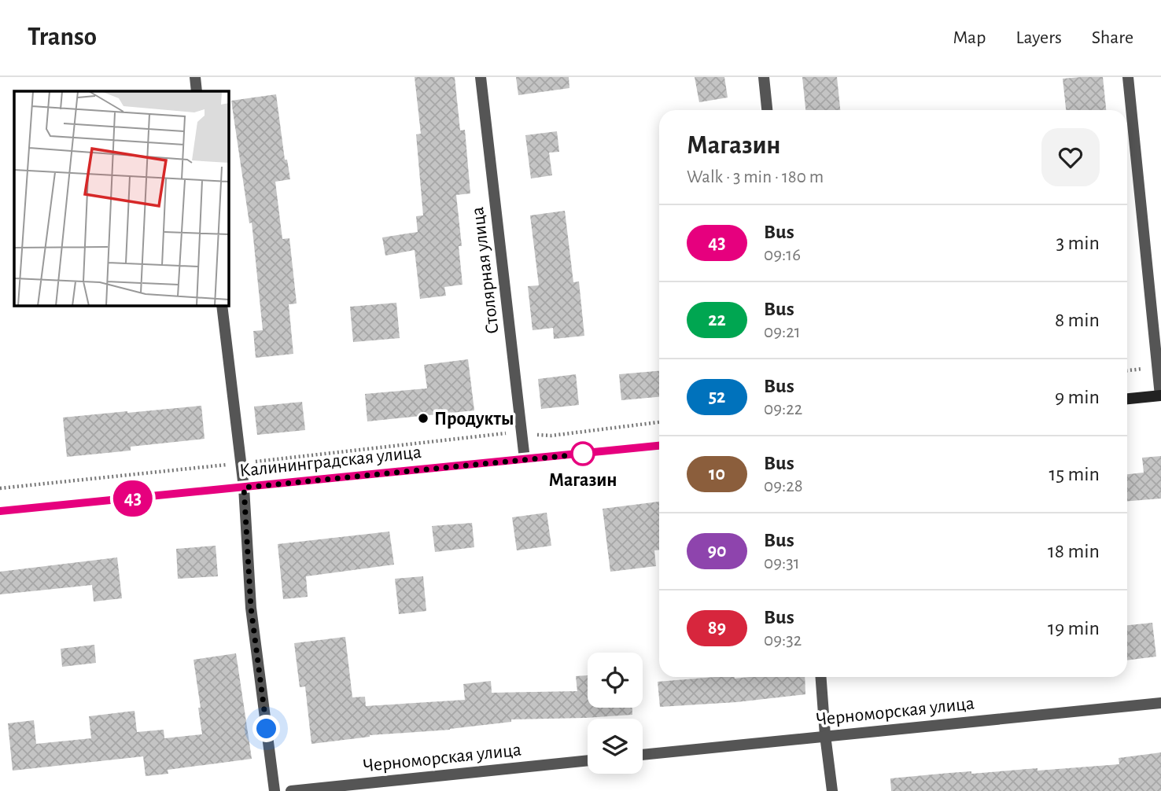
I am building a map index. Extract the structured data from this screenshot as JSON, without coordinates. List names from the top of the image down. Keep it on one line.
{"streets":{"main road":["Калининградская улица"],"street":["Столярная улица","Черноморская улица"]},"crossings":[["Столярная улица","Калининградская улица"]],"places":["Продукты","Магазин"],"lines":["bus line 43"],"page":{"header":"Transo","nav":["Map","Layers","Share"],"on_map":"43","heading":["Магазин","Walk · 3 min · 180 m"],"list":[{"mark":"43","name":"Bus","note":"09:16","value":"3 min"},{"mark":"22","name":"Bus","note":"09:21","value":"8 min"},{"mark":"52","name":"Bus","note":"09:22","value":"9 min"},{"mark":"10","name":"Bus","note":"09:28","value":"15 min"},{"mark":"90","name":"Bus","note":"09:31","value":"18 min"},{"mark":"89","name":"Bus","note":"09:32","value":"19 min"}]}}
